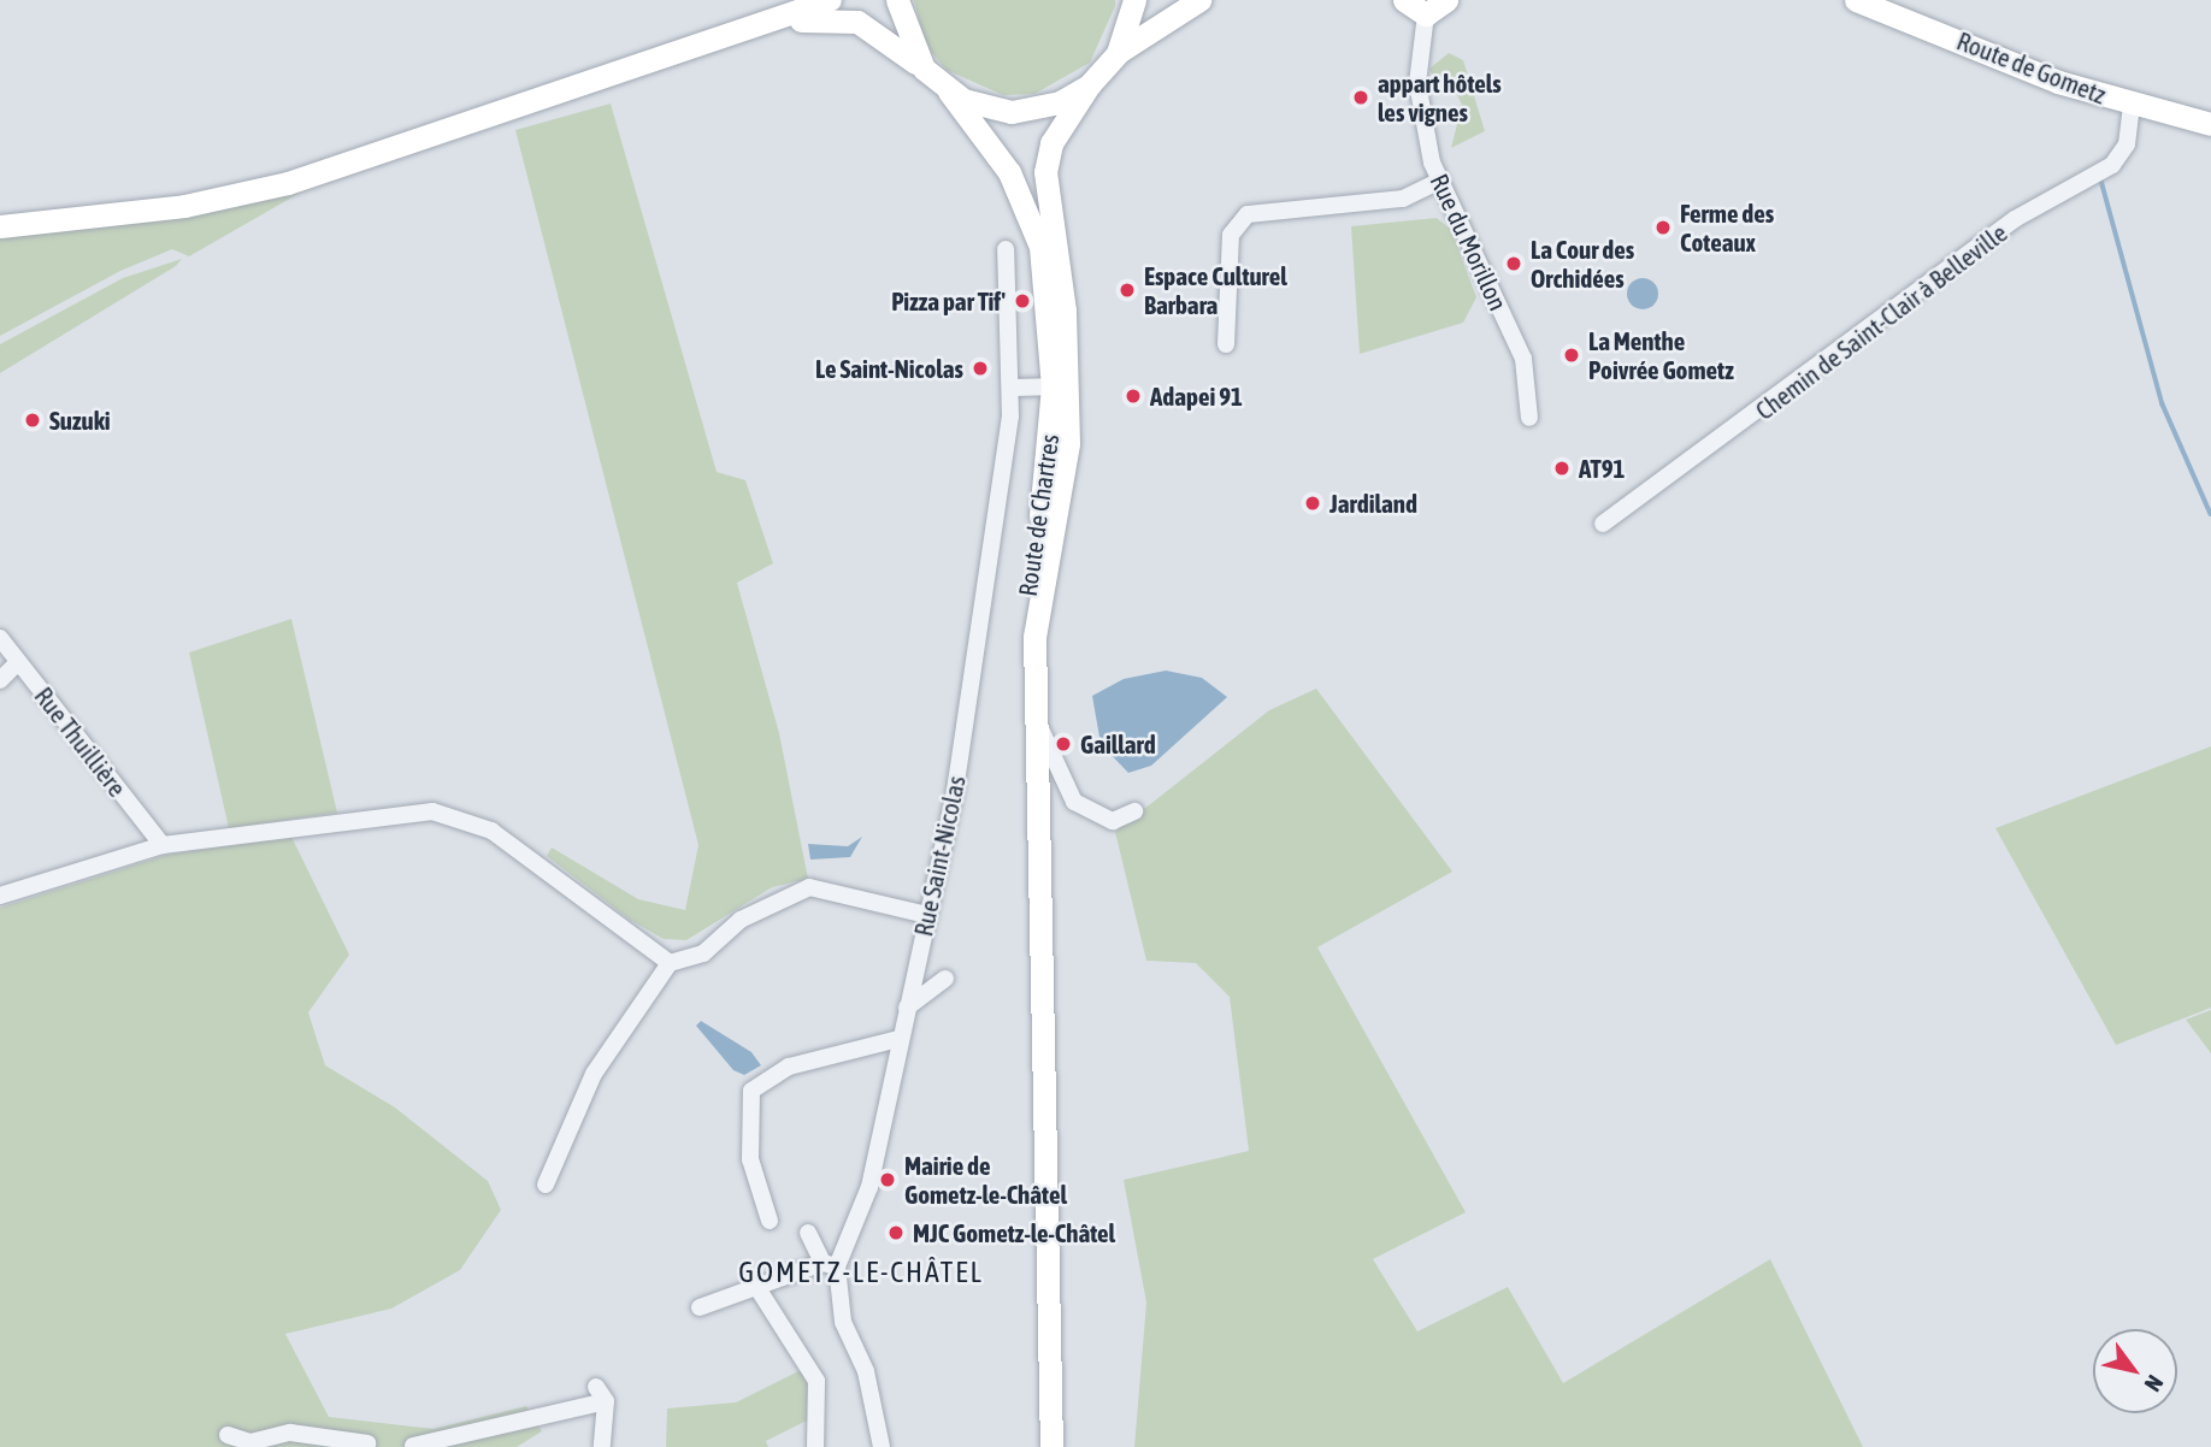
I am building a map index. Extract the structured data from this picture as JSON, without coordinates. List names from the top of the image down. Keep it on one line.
{"streets":{"main road":["Route de Gometz","Route de Chartres"],"street":["Rue du Morillon","Chemin de Saint-Clair à Belleville","Rue Thuillière","Rue Saint-Nicolas"]},"crossings":[["Route de Gometz","Chemin de Saint-Clair à Belleville"]],"districts":["GOMETZ-LE-CHÂTEL"],"places":["appart hôtels les vignes","Ferme des Coteaux","La Cour des Orchidées","Espace Culturel Barbara","Pizza par Tif'","La Menthe Poivrée Gometz","Le Saint-Nicolas","Adapei 91","Suzuki","AT91","Jardiland","Gaillard","Mairie de Gometz-le-Châtel","MJC Gometz-le-Châtel"],"north":"bottom right"}
